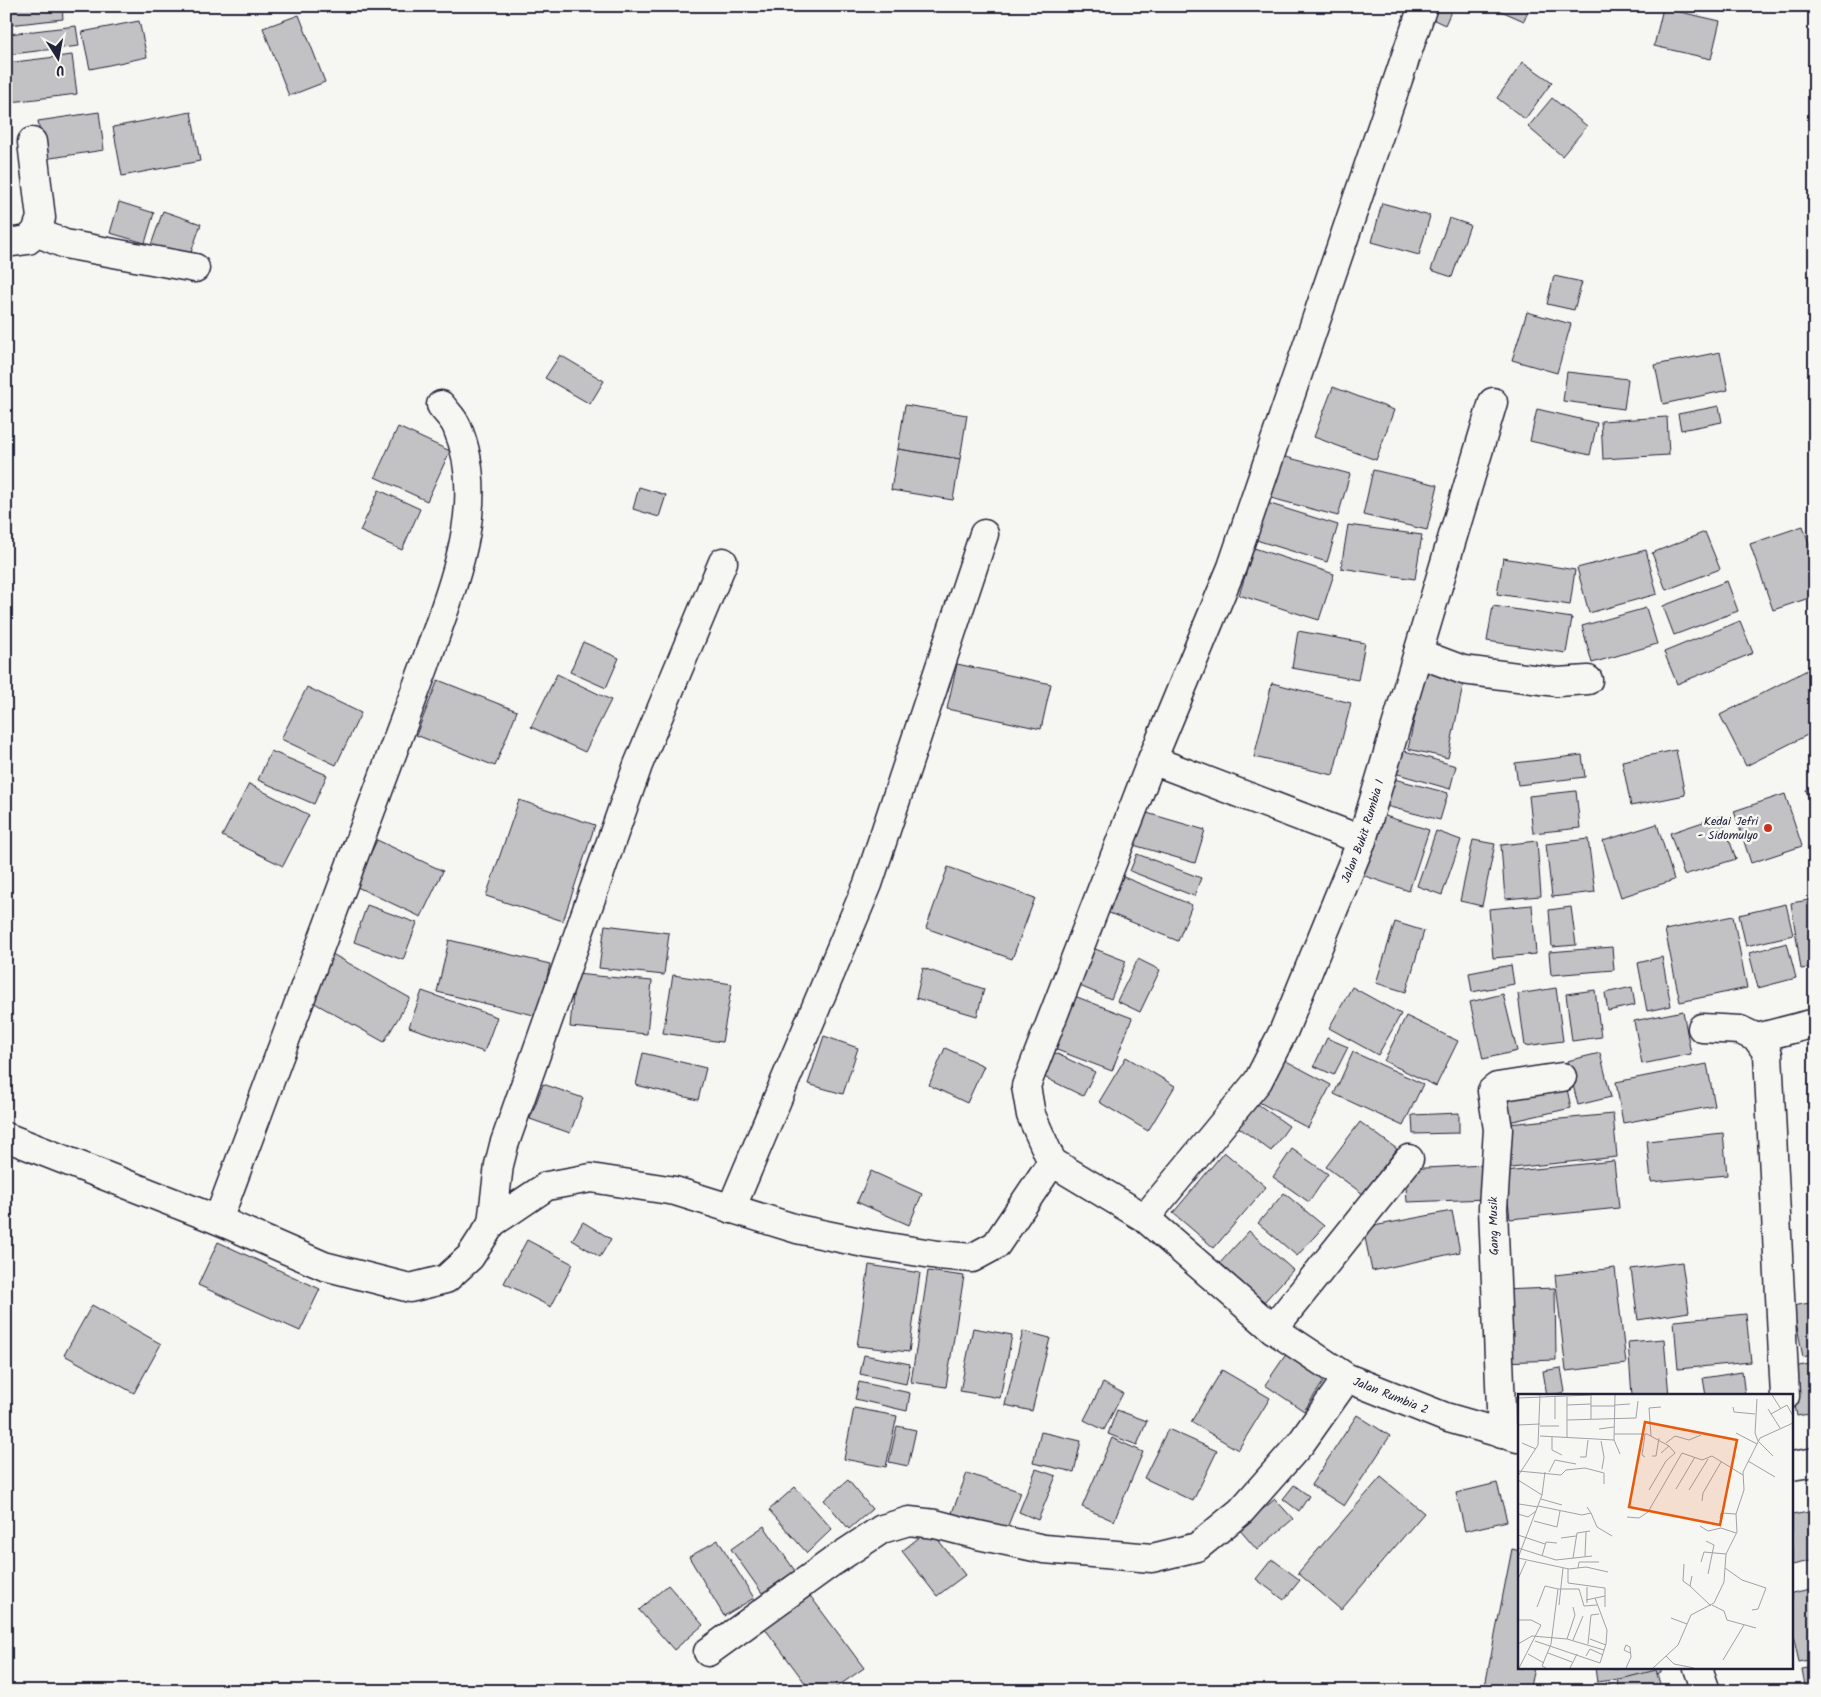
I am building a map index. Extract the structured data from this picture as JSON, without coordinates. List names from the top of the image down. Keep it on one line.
{"streets":{"street":["Jalan Bukit Rumbia I","Gang Musik","Jalan Rumbia 2"]},"crossings":[["Jalan Bukit Rumbia I","Jalan Rumbia 2"],["Gang Musik","Jalan Rumbia 2"]],"places":["Kedai Jefri - Sidomulyo"],"north":"bottom"}
